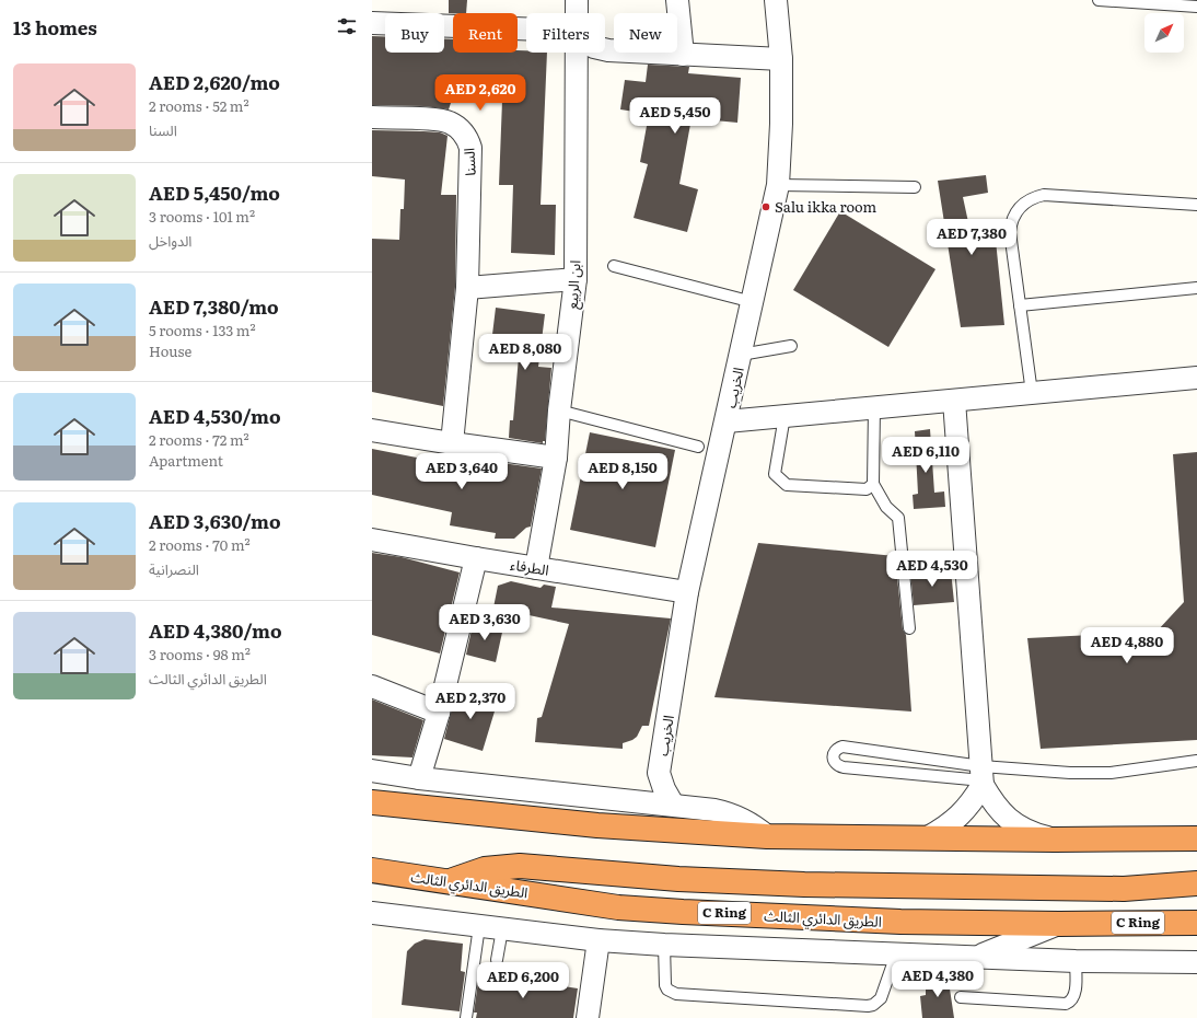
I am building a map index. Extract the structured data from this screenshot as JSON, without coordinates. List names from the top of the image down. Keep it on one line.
{"streets":{"highway":["الطريق الدائري الثالث","C Ring"],"street":["السنا","ابن الربيع","الخريب","الطرفاء"]},"crossings":[["ابن الربيع","الطرفاء"],["الخريب","الطرفاء"]],"places":["Salu ikka room"],"north":"top right","page":{"heading":"13 homes","chip":["Buy","Rent","Filters","New"],"list":[{"name":"AED 2,620/mo","note":"2 rooms · 52 m² · السنا"},{"name":"AED 5,450/mo","note":"3 rooms · 101 m² · الدواخل"},{"name":"AED 7,380/mo","note":"5 rooms · 133 m² · House"},{"name":"AED 4,530/mo","note":"2 rooms · 72 m² · Apartment"},{"name":"AED 3,630/mo","note":"2 rooms · 70 m² · النصرانية"},{"name":"AED 4,380/mo","note":"3 rooms · 98 m² · الطريق الدائري الثالث"}],"price":["AED 2,620","AED 5,450","AED 7,380","AED 8,080","AED 6,110","AED 3,640","AED 8,150","AED 4,530","AED 3,630","AED 4,880","AED 2,370","AED 4,380","AED 6,200"]}}
